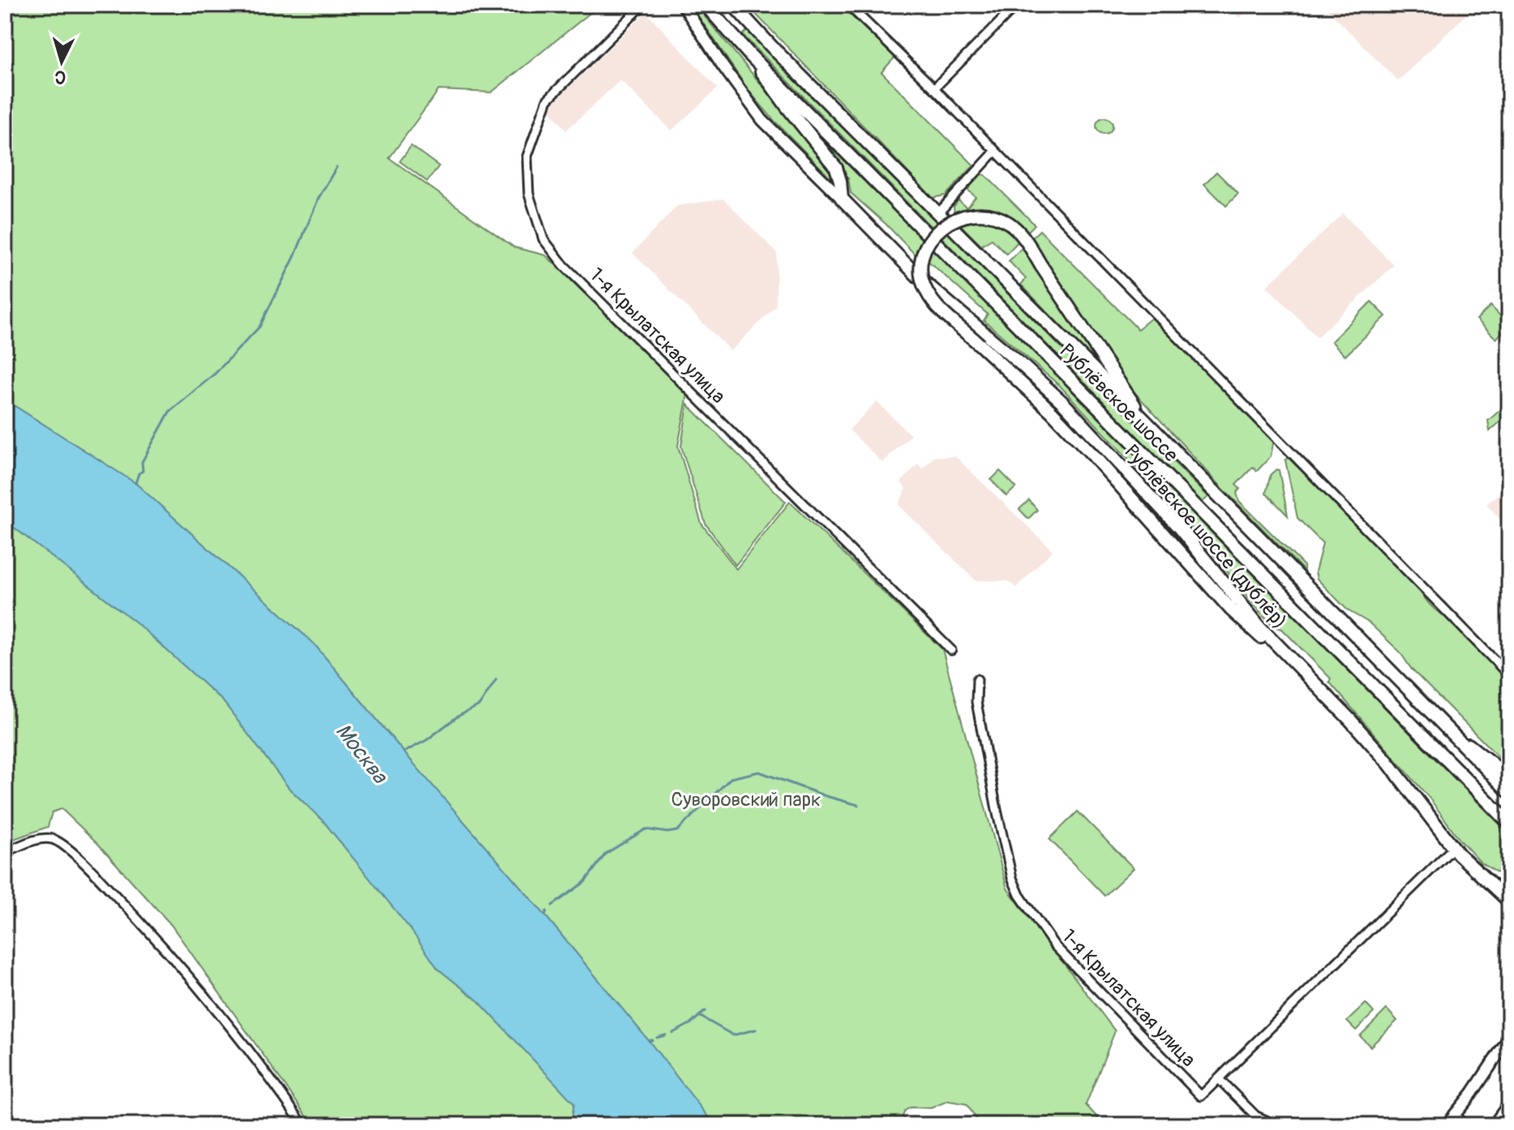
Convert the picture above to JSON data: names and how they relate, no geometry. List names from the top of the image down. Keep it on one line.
{"streets":{"main road":["Рублёвское шоссе","Рублёвское шоссе (дублёр)"],"street":["1-я Крылатская улица"]},"water":["Москва"],"parks":["Суворовский парк"],"north":"bottom"}
